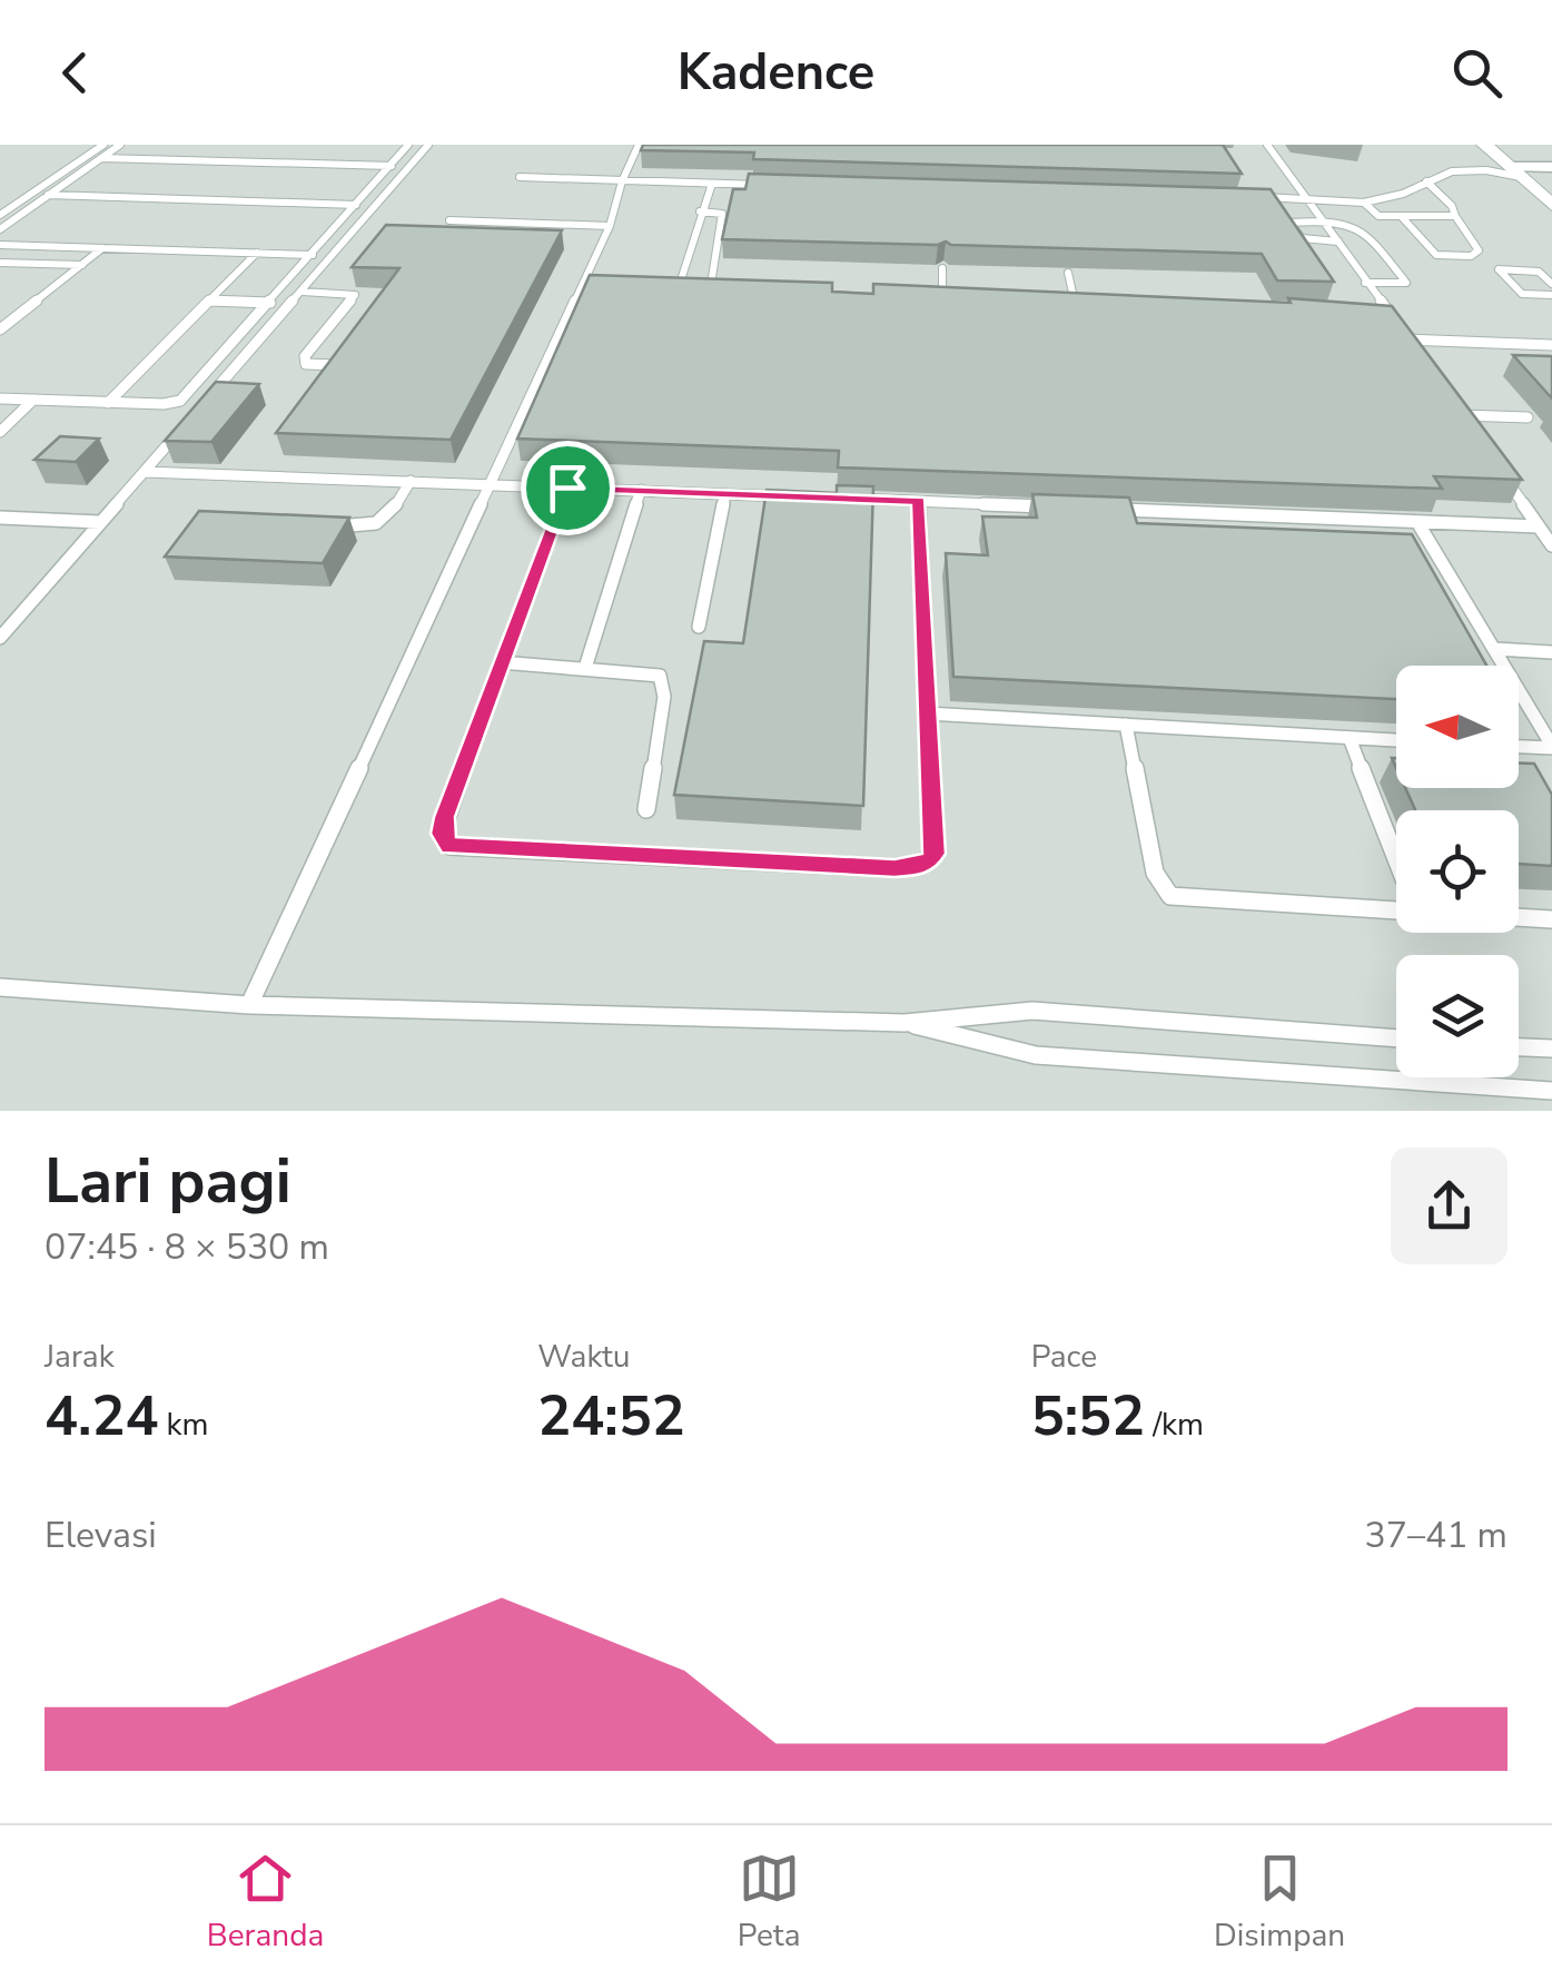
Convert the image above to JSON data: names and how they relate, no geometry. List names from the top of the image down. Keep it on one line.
{"north":"left","page":{"header":"Kadence","heading":["Lari pagi","07:45 · 8 × 530 m"],"stats":[["Jarak","4.24 km"],["Waktu","24:52"],["Pace","5:52 /km"]],"chart":["Elevasi","37–41 m"],"tabs":["Beranda","Peta","Disimpan"]}}
